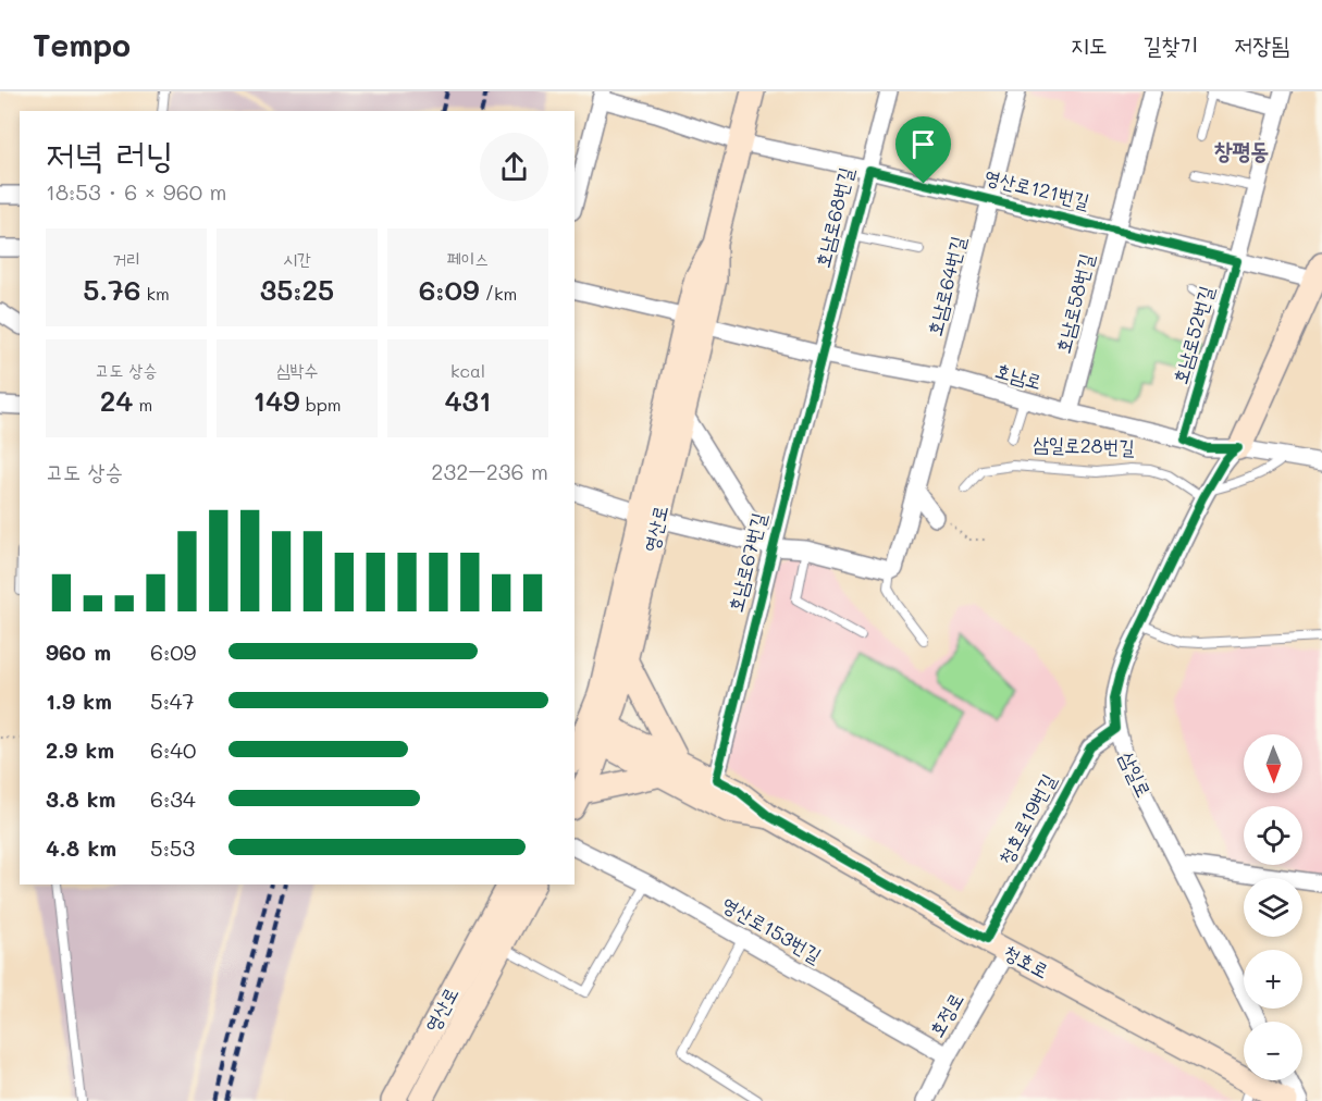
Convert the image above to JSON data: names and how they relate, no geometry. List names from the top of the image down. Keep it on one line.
{"streets":{"street":["영산로121번길","호남로68번길","호남로64번길","호남로58번길","호남로52번길","호남로","영산로","호남로67번길","삼일로","청호로19번길","영산로153번길","청호로","호정로"],"lane":["삼일로28번길"]},"crossings":[["영산로121번길","호남로68번길"],["영산로121번길","호남로64번길"],["영산로121번길","호남로58번길"],["영산로121번길","호남로52번길"],["영산로121번길","영산로"],["영산로121번길","삼일로"],["호남로68번길","호남로"],["호남로68번길","호남로67번길"],["호남로64번길","호남로"],["호남로58번길","호남로"],["호남로52번길","호남로"],["호남로","영산로"],["호남로","호남로67번길"],["호남로","삼일로"],["삼일로28번길","삼일로"],["영산로","청호로"],["호남로67번길","청호로"],["삼일로","청호로19번길"],["청호로19번길","청호로"],["영산로153번길","호정로"],["청호로","호정로"]],"districts":["창평동"],"north":"bottom","page":{"header":"Tempo","nav":["지도","길찾기","저장됨"],"heading":["저녁 러닝","18:53 · 6 × 960 m"],"stats":[["거리","5.76 km"],["시간","35:25"],["페이스","6:09 /km"],["고도 상승","24 m"],["심박수","149 bpm"],["kcal","431"]],"chart":["고도 상승","232–236 m"],"list":[{"name":"960 m","note":"6:09"},{"name":"1.9 km","note":"5:47"},{"name":"2.9 km","note":"6:40"},{"name":"3.8 km","note":"6:34"},{"name":"4.8 km","note":"5:53"}],"map_buttons":["+","−"]}}
